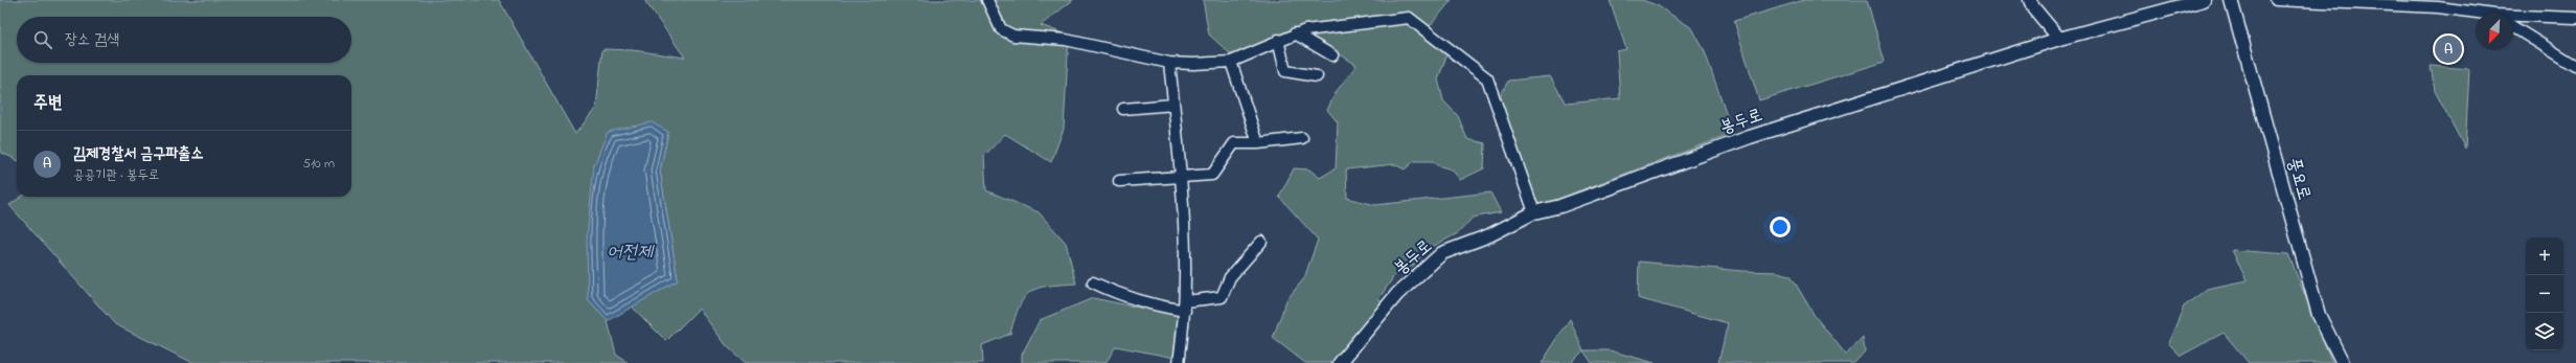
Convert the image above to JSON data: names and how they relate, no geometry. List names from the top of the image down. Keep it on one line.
{"streets":{"main road":["봉두로","풍요로"]},"water":["어전제"],"north":"bottom left","page":{"search":"장소 검색","pins":"A","heading":"주변","list":[{"mark":"A","name":"김제경찰서 금구파출소","note":"공공기관 · 봉두로","value":"510 m"}],"map_buttons":["+","−"]}}
